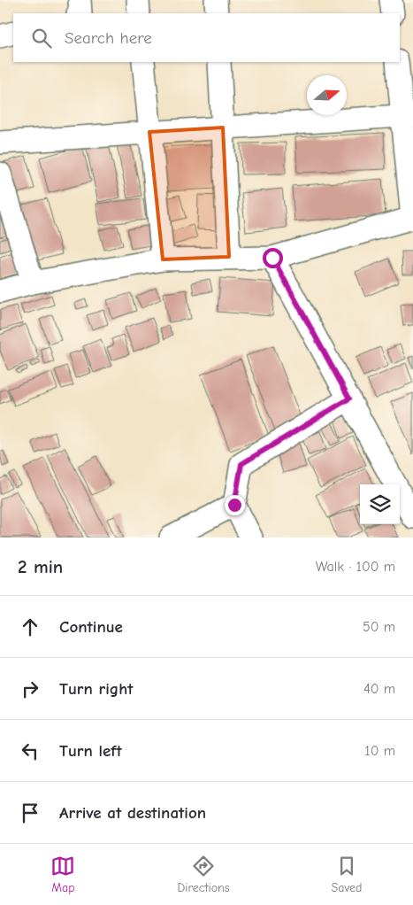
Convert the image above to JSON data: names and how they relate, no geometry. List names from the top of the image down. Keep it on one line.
{"north":"right","page":{"search":"Search here","heading":["2 min","Walk · 100 m"],"list":[["Continue","50 m"],["Turn right","40 m"],["Turn left","10 m"],"Arrive at destination"],"nav":["Map","Directions","Saved"]}}
